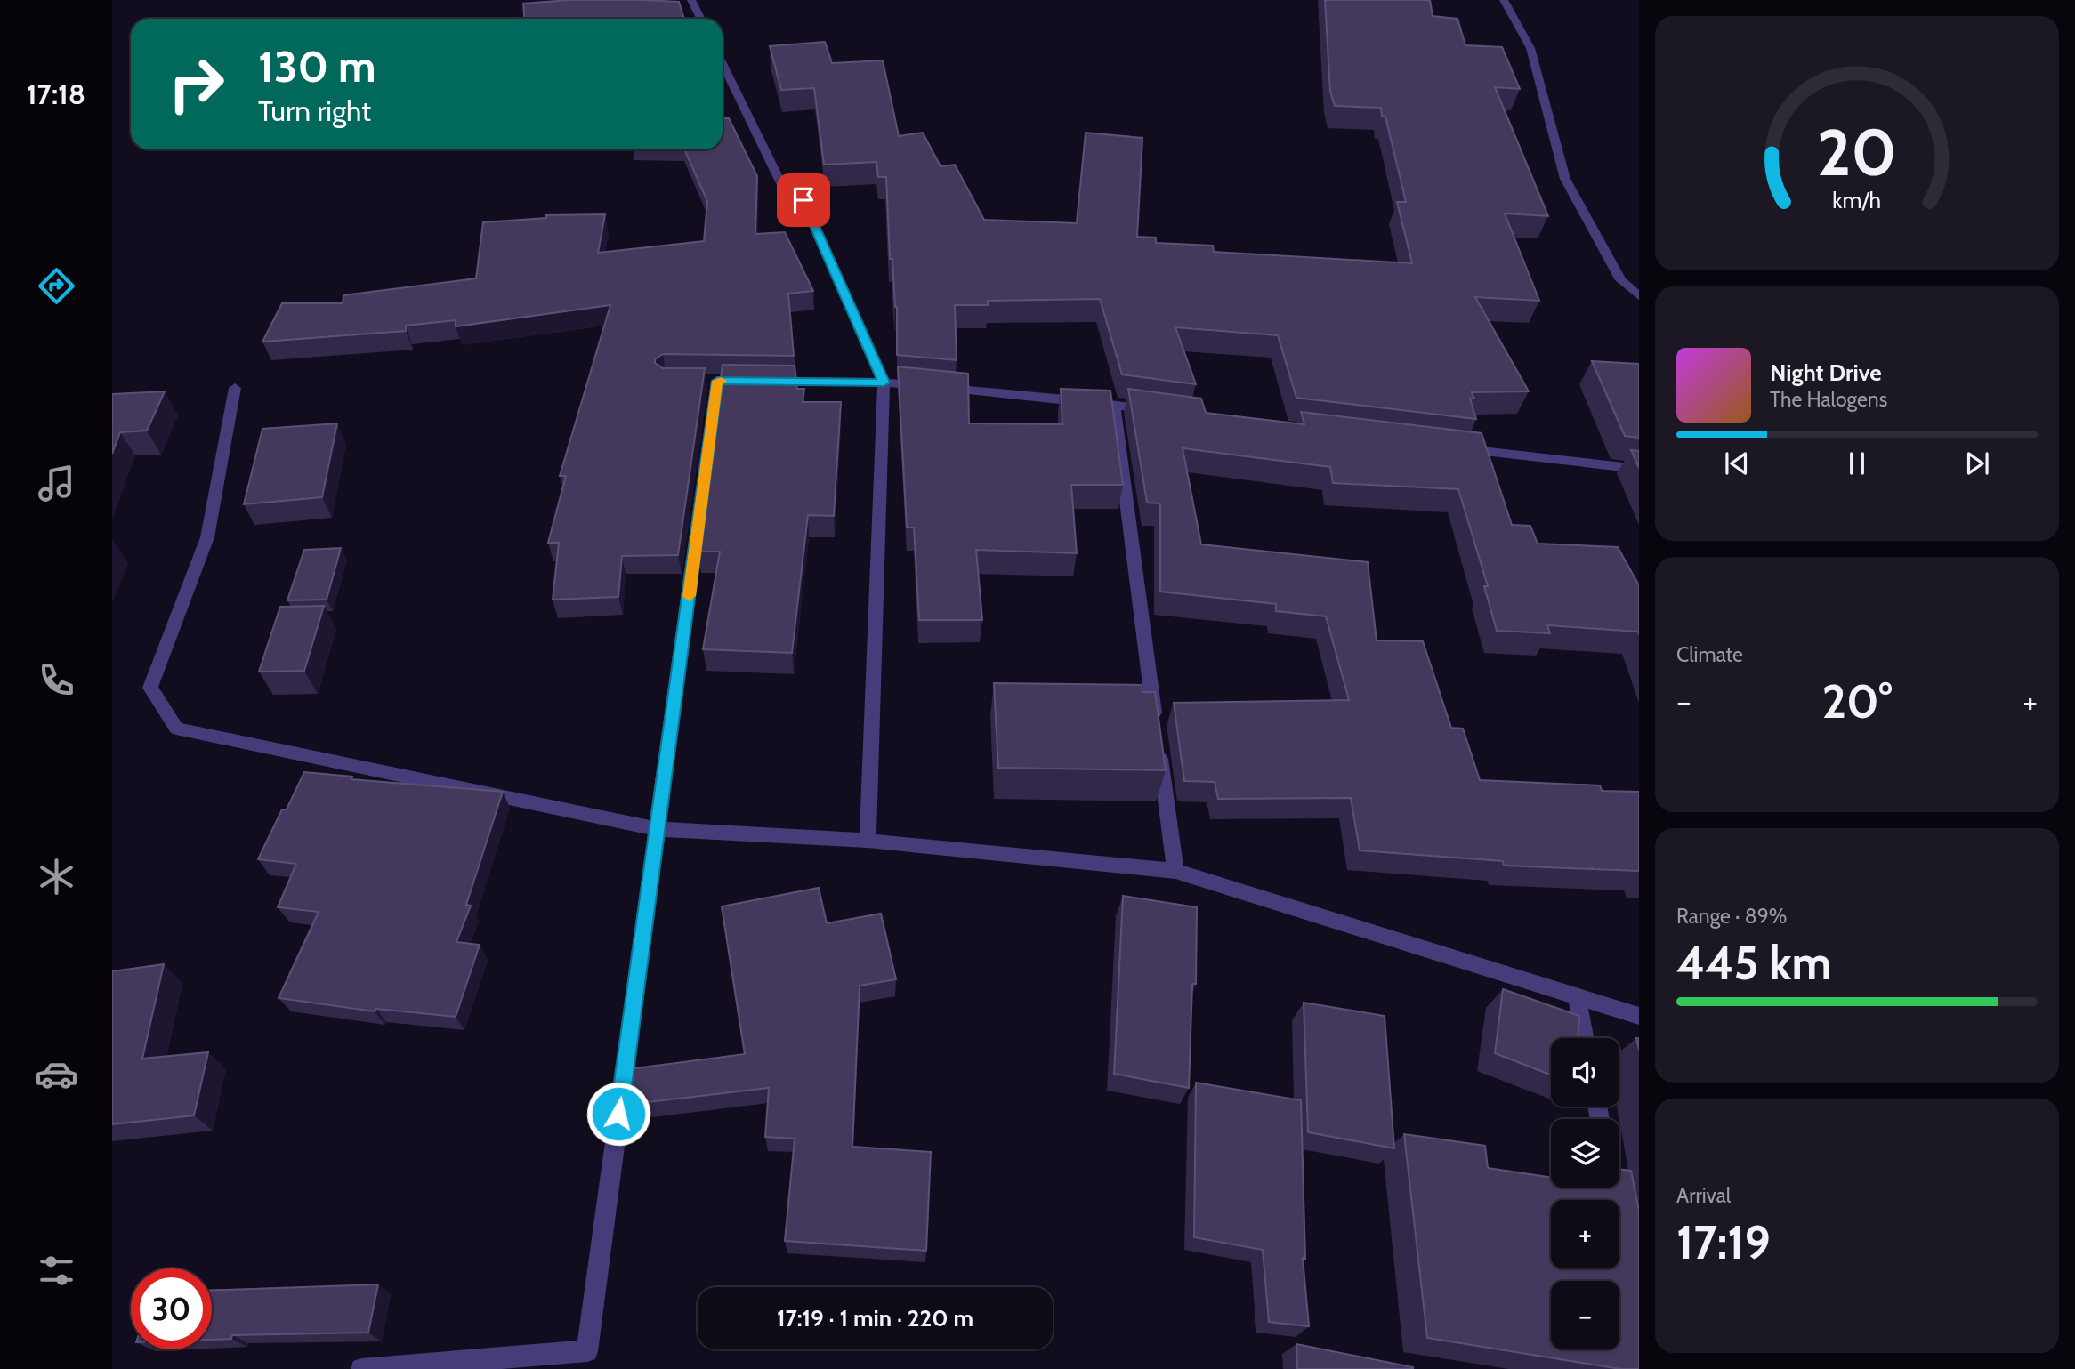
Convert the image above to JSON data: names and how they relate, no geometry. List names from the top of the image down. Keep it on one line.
{"page":{"tabs":"17:18","turn":["130 m","Turn right"],"song":["Night Drive","The Halogens"],"tile":["Climate",["Range · 89%","445 km"],["Arrival","17:19"]],"heat":["−","20°","+"],"map_buttons":["+","−"],"limit":"30","trip":"17:19 · 1 min · 220 m","gauge":["20","km/h"]}}
